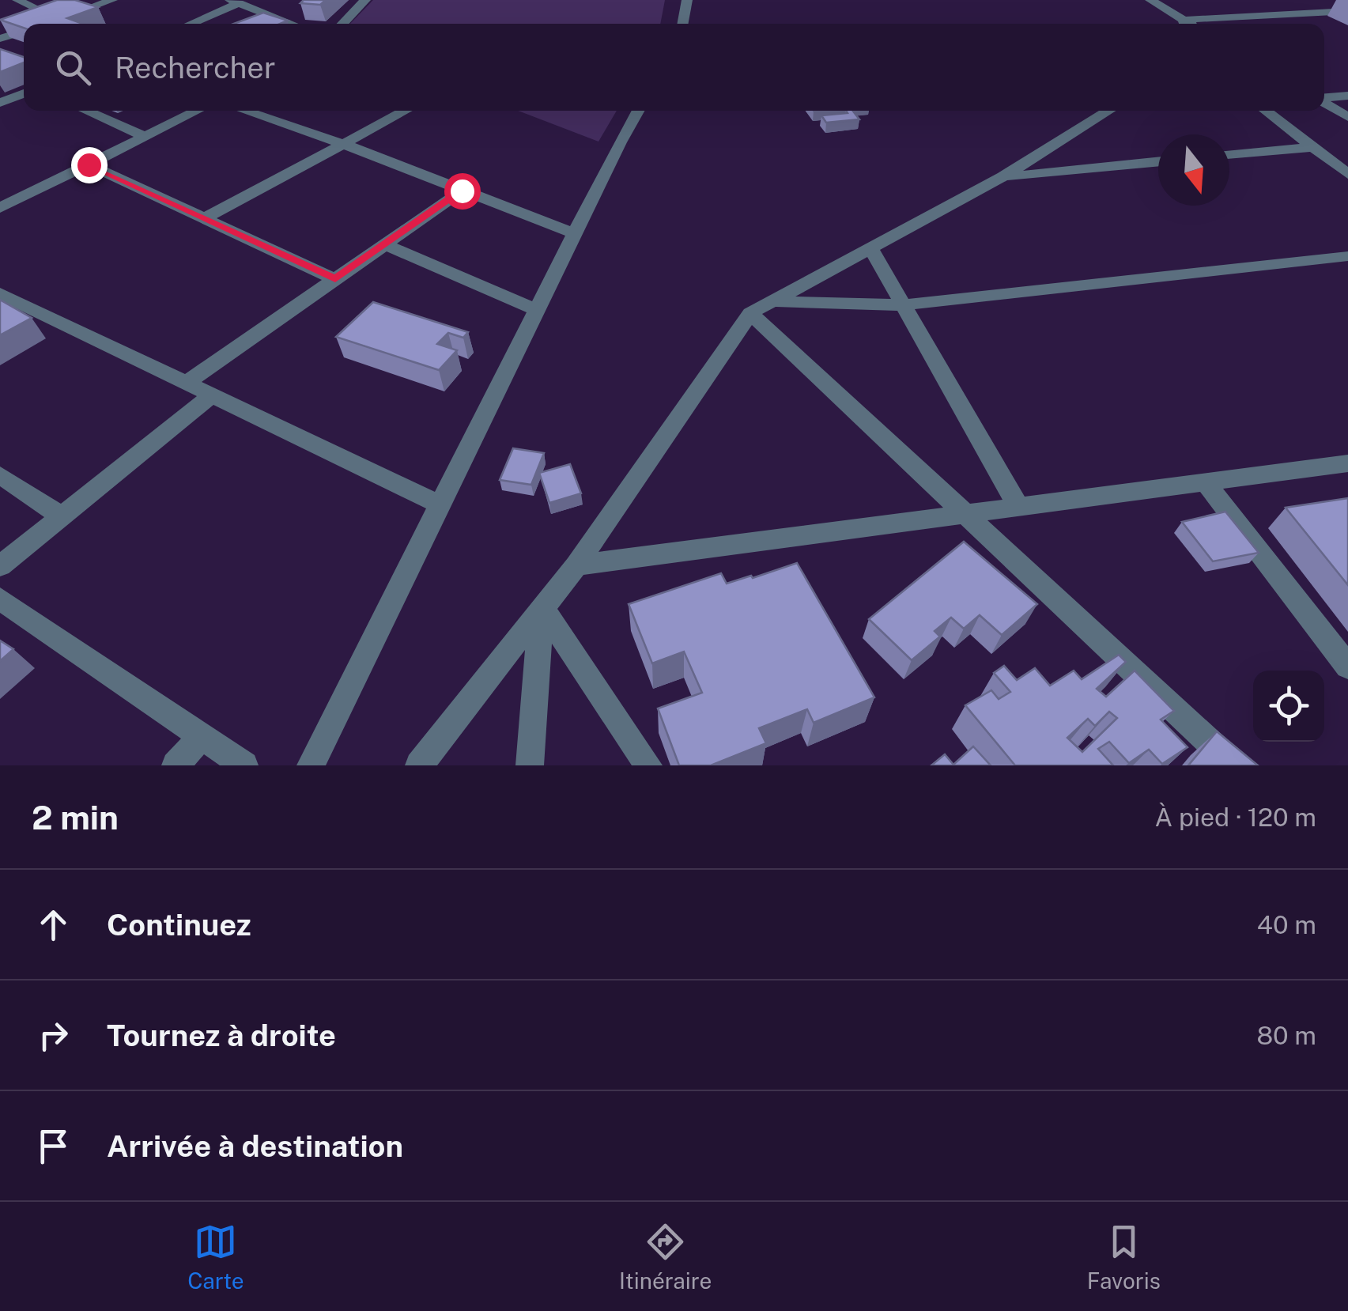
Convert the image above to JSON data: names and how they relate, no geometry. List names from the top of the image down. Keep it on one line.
{"north":"bottom","page":{"search":"Rechercher","heading":["2 min","À pied · 120 m"],"list":[["Continuez","40 m"],["Tournez à droite","80 m"],"Arrivée à destination"],"nav":["Carte","Itinéraire","Favoris"]}}
